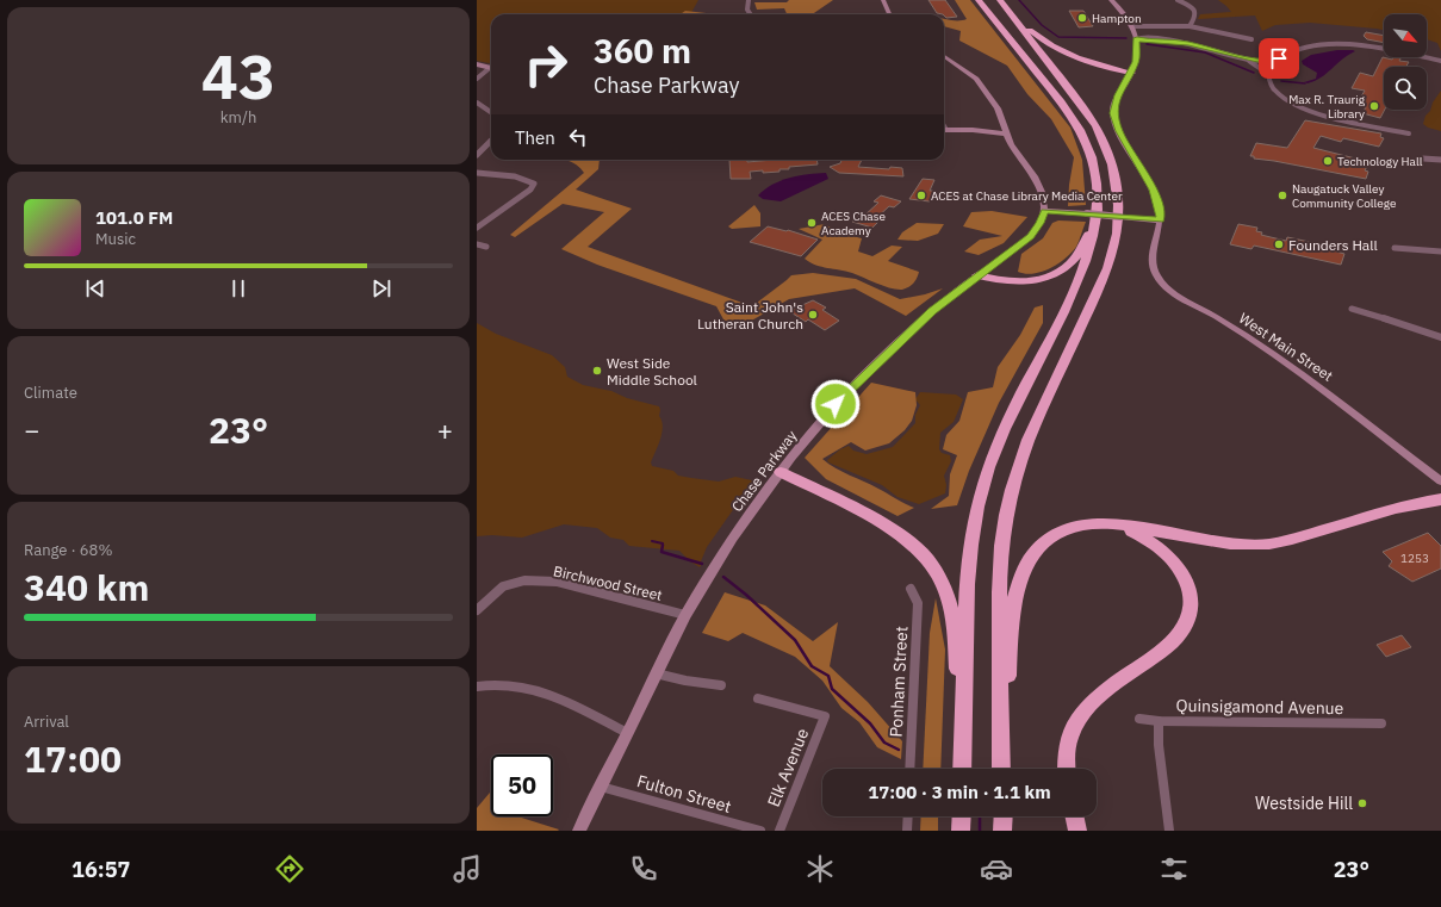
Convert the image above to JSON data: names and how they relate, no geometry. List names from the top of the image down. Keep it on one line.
{"streets":{"main road":["West Main Street","Chase Parkway"],"street":["Birchwood Street","Ponham Street","Quinsigamond Avenue","Elk Avenue","Fulton Street"]},"crossings":[["Chase Parkway","Birchwood Street"],["Chase Parkway","Fulton Street"]],"places":["Hampton","Max R. Traurig Library","Technology Hall","ACES at Chase Library Media Center","Naugatuck Valley Community College","ACES Chase Academy","Founders Hall","Saint John's Lutheran Church","West Side Middle School","Westside Hill"],"house_numbers":["1253"],"north":"bottom right","page":{"tile":[["43","km/h"],"Climate",["Range · 68%","340 km"],["Arrival","17:00"]],"turn":["360 m","Chase Parkway"],"then":"Then","song":["101.0 FM","Music"],"heat":["−","23°","+"],"limit":"50","trip":"17:00 · 3 min · 1.1 km","tabs":["16:57","23°"]}}
